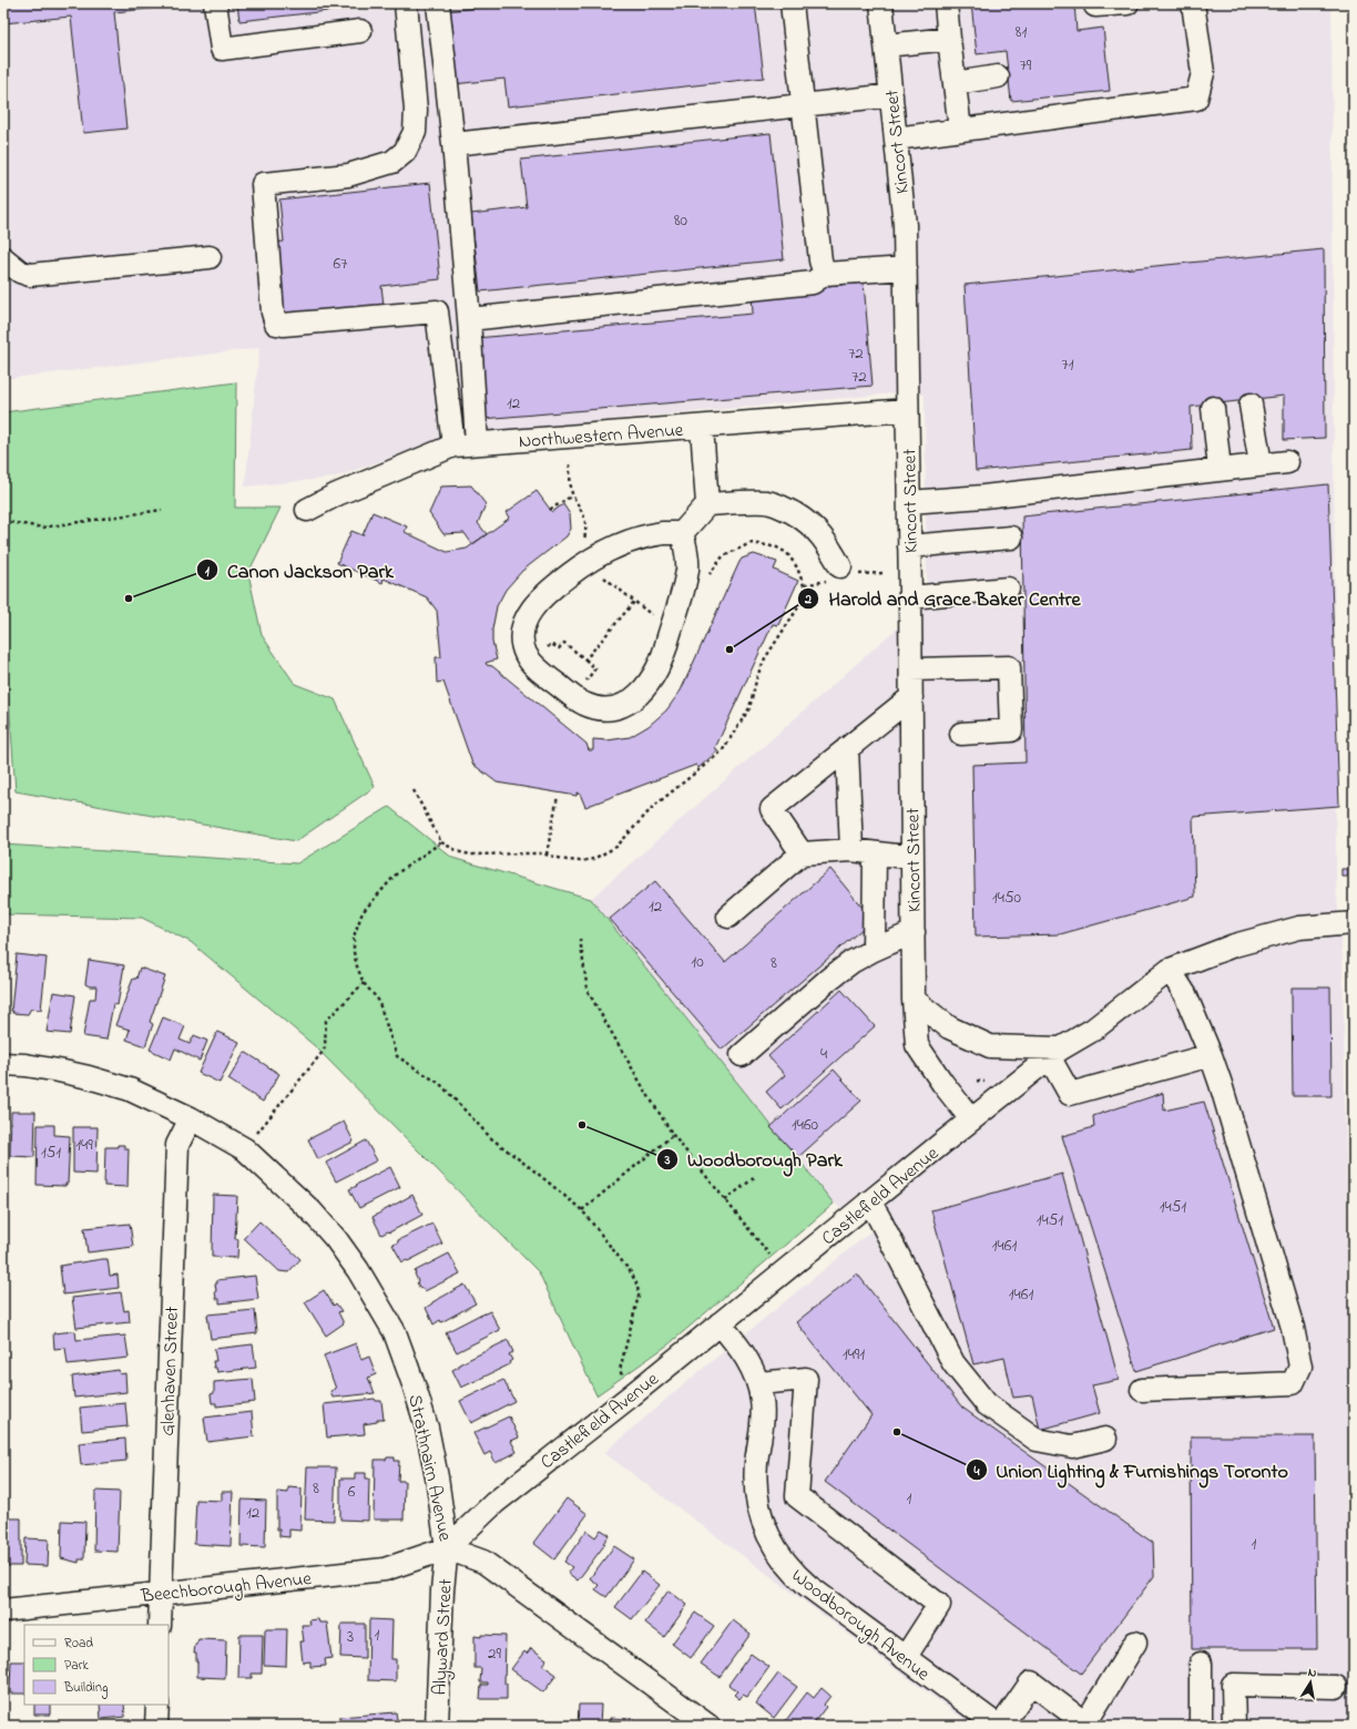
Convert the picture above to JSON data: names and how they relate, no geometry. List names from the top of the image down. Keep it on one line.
{"streets":{"street":["Kincort Street","Northwestern Avenue","Castlefield Avenue","Glenhaven Street","Strathnairn Avenue","Beechborough Avenue","Woodborough Avenue","Alyward Street"]},"crossings":[["Kincort Street","Northwestern Avenue"],["Kincort Street","Castlefield Avenue"],["Castlefield Avenue","Strathnairn Avenue"],["Castlefield Avenue","Beechborough Avenue"],["Castlefield Avenue","Woodborough Avenue"],["Castlefield Avenue","Alyward Street"],["Glenhaven Street","Strathnairn Avenue"],["Glenhaven Street","Beechborough Avenue"],["Strathnairn Avenue","Beechborough Avenue"],["Strathnairn Avenue","Alyward Street"],["Beechborough Avenue","Alyward Street"]],"places":["Canon Jackson Park","Harold and Grace Baker Centre","Woodborough Park","Union Lighting & Furnishings Toronto"],"house_numbers":["81","79","80","67","72","71","72","12","1450","12","10","8","4","1460","149","151","1451","1451","1461","1461","1491","8","6","1","12","1","1","3","29"],"legend":["Road","Park","Building"],"north":"top"}
